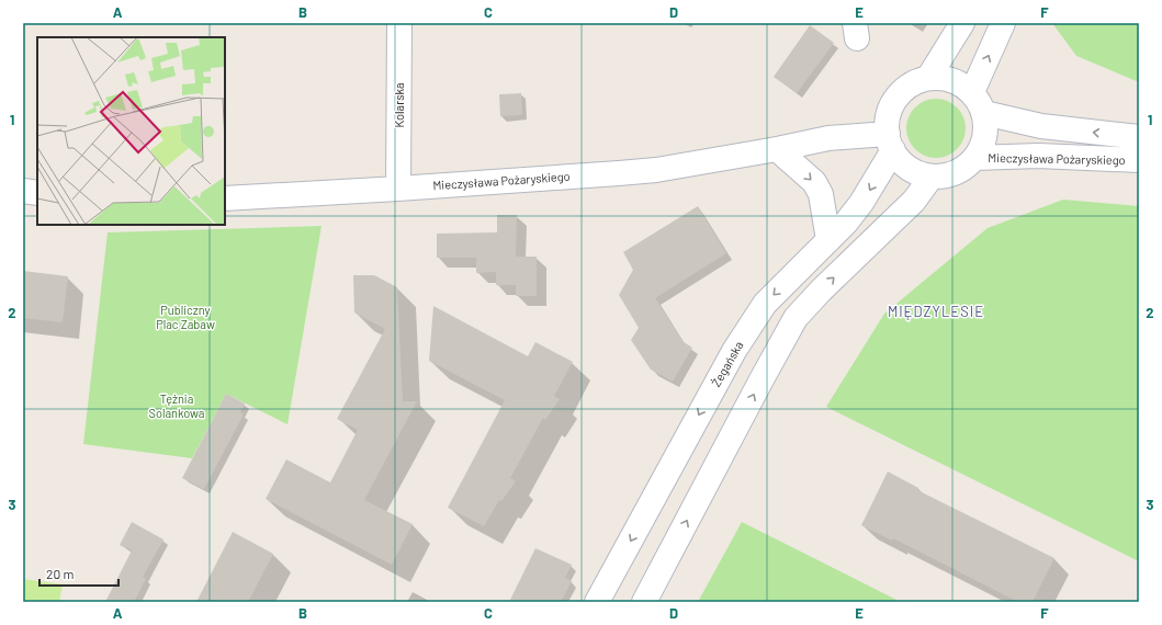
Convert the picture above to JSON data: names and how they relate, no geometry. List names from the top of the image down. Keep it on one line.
{"streets":{"street":["Kolarska","Mieczysława Pożaryskiego","Żegańska"]},"crossings":[["Kolarska","Mieczysława Pożaryskiego"],["Mieczysława Pożaryskiego","Żegańska"]],"districts":["MIĘDZYLESIE"],"parks":["Publiczny Plac Zabaw","Tężnia Solankowa"],"scale_bar":"20 m","grid":{"columns":["A","B","C","D","E","F"],"rows":["1","2","3"]}}
